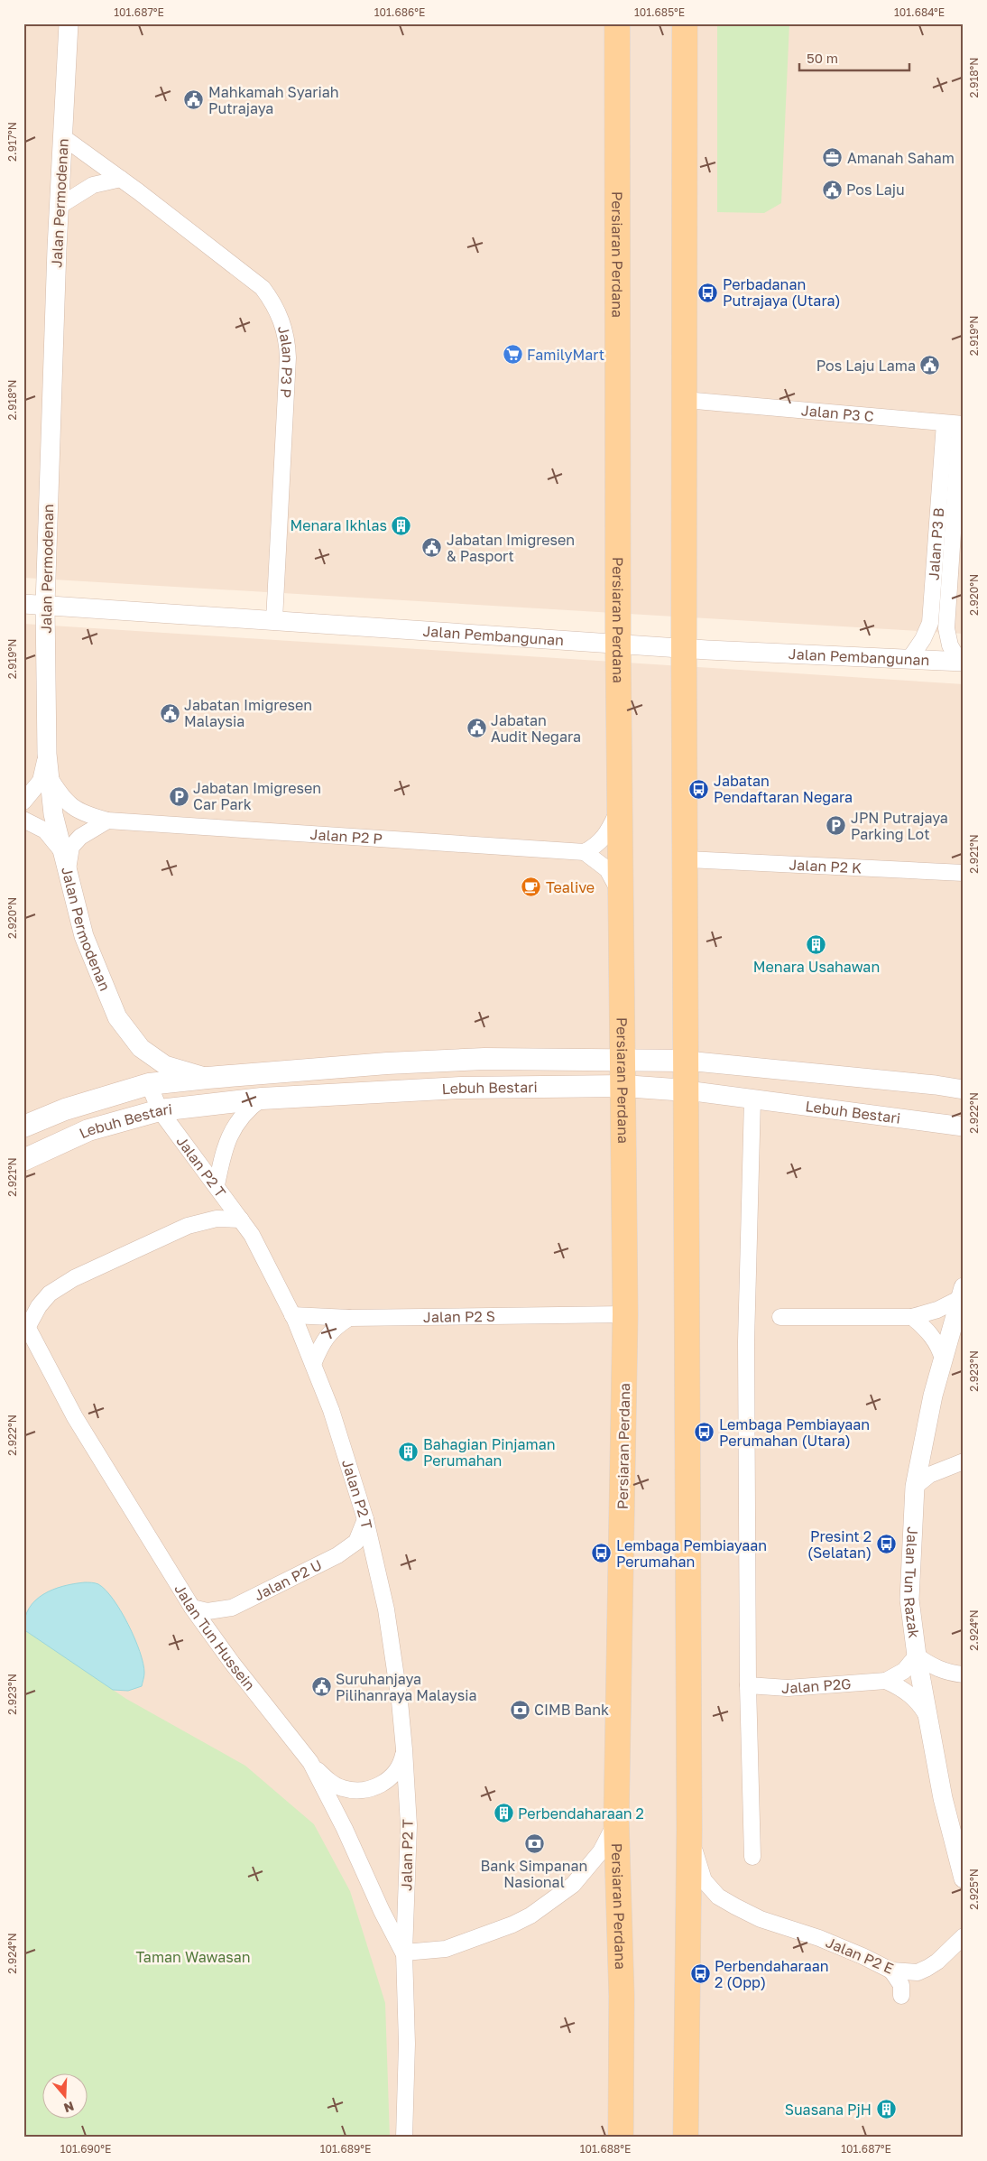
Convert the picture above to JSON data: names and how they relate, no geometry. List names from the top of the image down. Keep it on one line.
{"streets":{"main road":["Persiaran Perdana","Lebuh Bestari"],"street":["Jalan Permodenan","Jalan P3 P","Jalan P3 C","Jalan P3 B","Jalan Pembangunan","Jalan P2 P","Jalan P2 K","Jalan P2 T","Jalan P2 S","Jalan P2 U","Jalan Tun Razak","Jalan Tun Hussein","Jalan P2G","Jalan P2 E"]},"crossings":[["Jalan Permodenan","Jalan P3 P"],["Jalan Permodenan","Jalan Pembangunan"],["Jalan Permodenan","Jalan P2 P"],["Jalan Permodenan","Lebuh Bestari"],["Persiaran Perdana","Jalan Pembangunan"],["Persiaran Perdana","Lebuh Bestari"],["Persiaran Perdana","Jalan P2 S"],["Jalan P3 P","Jalan Pembangunan"],["Jalan P3 C","Jalan P3 B"],["Jalan P3 B","Jalan Pembangunan"],["Lebuh Bestari","Jalan P2 T"],["Jalan P2 T","Jalan P2 S"],["Jalan P2 T","Jalan P2 U"],["Jalan P2 T","Jalan Tun Hussein"],["Jalan P2 U","Jalan Tun Hussein"]],"parks":["Taman Wawasan"],"places":{"public building":["Mahkamah Syariah Putrajaya","Pos Laju","Pos Laju Lama","Jabatan Imigresen & Pasport","Jabatan Imigresen Malaysia","Jabatan Audit Negara","Suruhanjaya Pilihanraya Malaysia"],"office":["Amanah Saham"],"bus stop":["Perbadanan Putrajaya (Utara)","Jabatan Pendaftaran Negara","Lembaga Pembiayaan Perumahan (Utara)","Presint 2 (Selatan)","Lembaga Pembiayaan Perumahan","Perbendaharaan 2 (Opp)"],"supermarket":["FamilyMart"],"building":["Menara Ikhlas","Menara Usahawan","Bahagian Pinjaman Perumahan","Perbendaharaan 2","Suasana PjH"],"parking":["Jabatan Imigresen Car Park","JPN Putrajaya Parking Lot"],"cafe":["Tealive"],"bank":["CIMB Bank","Bank Simpanan Nasional"]},"scale_bar":"50 m","north":"bottom","coordinates":["101.687°E","101.686°E","101.685°E","101.684°E","2.918°N","2.917°N","2.919°N","2.920°N","2.921°N","2.922°N","2.923°N","2.924°N","2.925°N","101.690°E","101.689°E","101.688°E"]}
